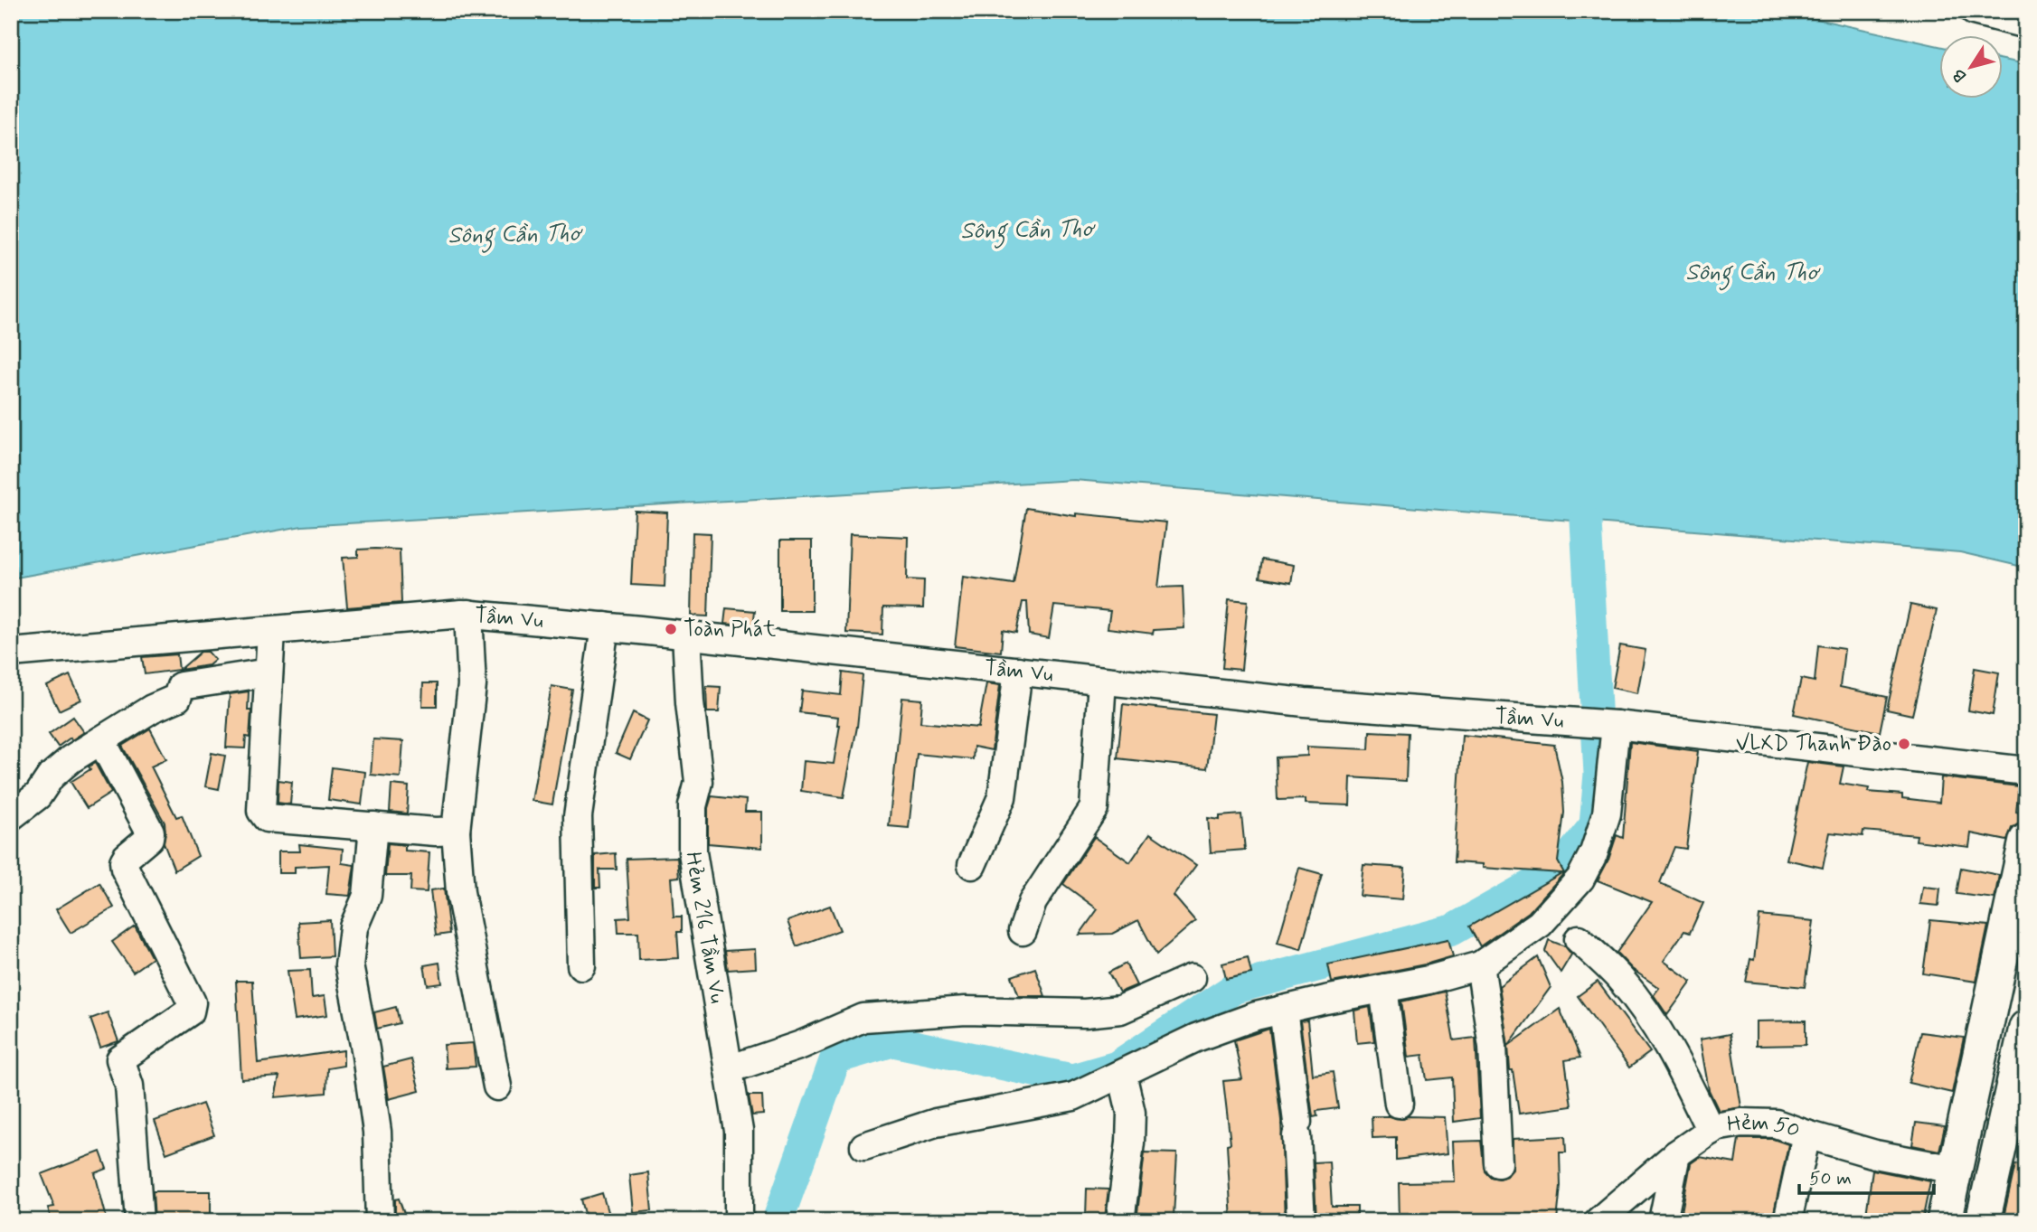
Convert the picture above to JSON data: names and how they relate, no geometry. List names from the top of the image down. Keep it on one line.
{"streets":{"street":["Tầm Vu","Hẻm 216 Tầm Vu","Hẻm 50"]},"crossings":[["Tầm Vu","Hẻm 216 Tầm Vu"]],"water":["Sông Cần Thơ"],"places":["Toàn Phát","VLXD Thanh Đào"],"scale_bar":"50 m","north":"bottom left"}
